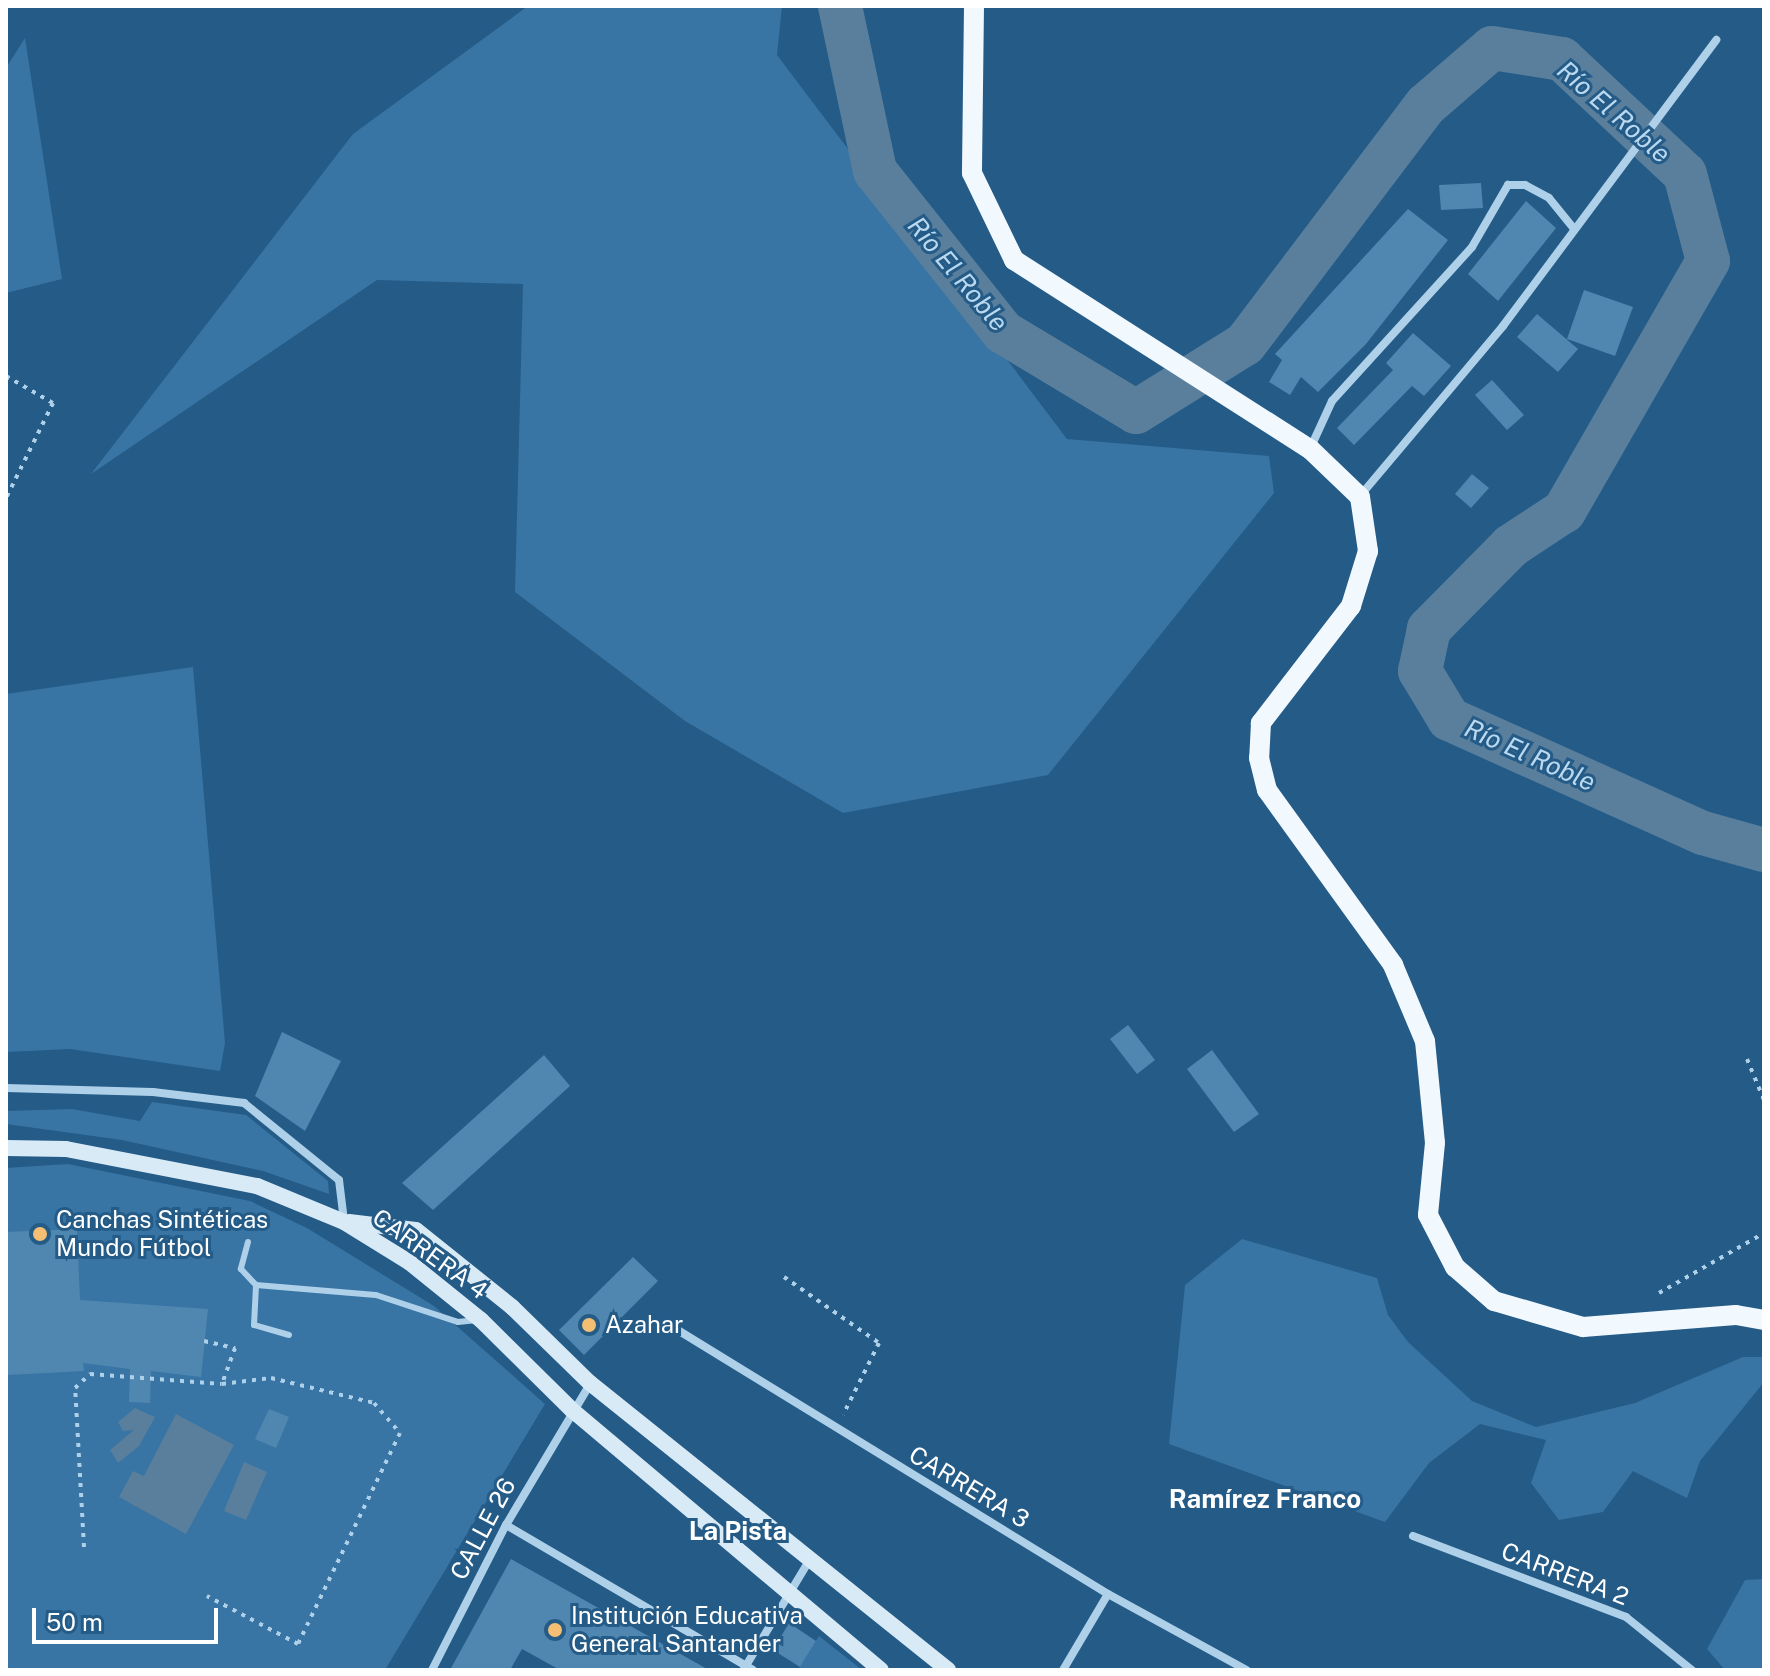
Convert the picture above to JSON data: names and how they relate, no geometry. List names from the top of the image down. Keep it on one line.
{"streets":{"main road":["CARRERA 4"],"street":["CARRERA 3","CALLE 26","CARRERA 2"]},"crossings":[["CARRERA 4","CALLE 26"]],"districts":["Ramírez Franco","La Pista"],"water":["Río El Roble"],"places":["Canchas Sintéticas Mundo Fútbol","Azahar","Institución Educativa General Santander"],"scale_bar":"50 m"}
